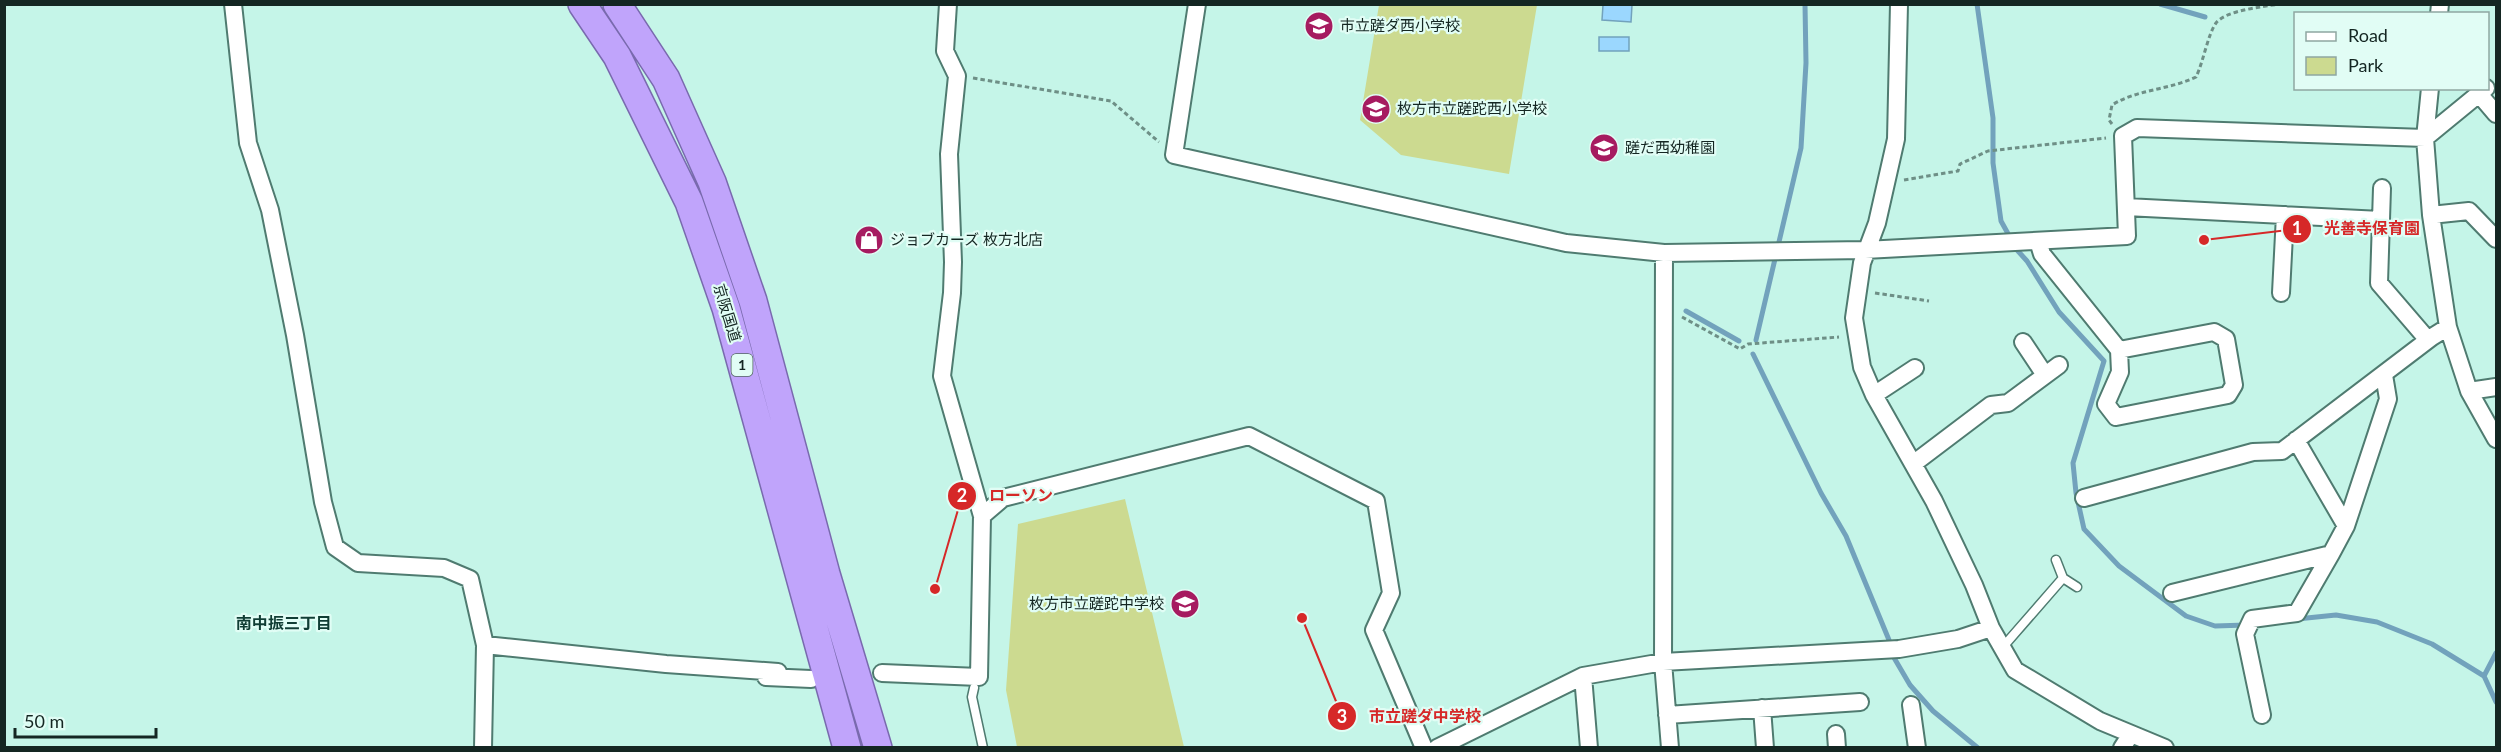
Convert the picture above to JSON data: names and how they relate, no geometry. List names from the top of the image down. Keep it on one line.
{"streets":{"highway":["京阪国道","1"]},"districts":["南中振三丁目"],"places":{"school or university":["市立蹉ダ西小学校","枚方市立蹉跎西小学校","蹉だ西幼稚園","枚方市立蹉跎中学校"],"shop":["ジョブカーズ 枚方北店"],"other":["光善寺保育園","ローソン","市立蹉ダ中学校"]},"legend":["Road","Park"],"scale_bar":"50 m"}
